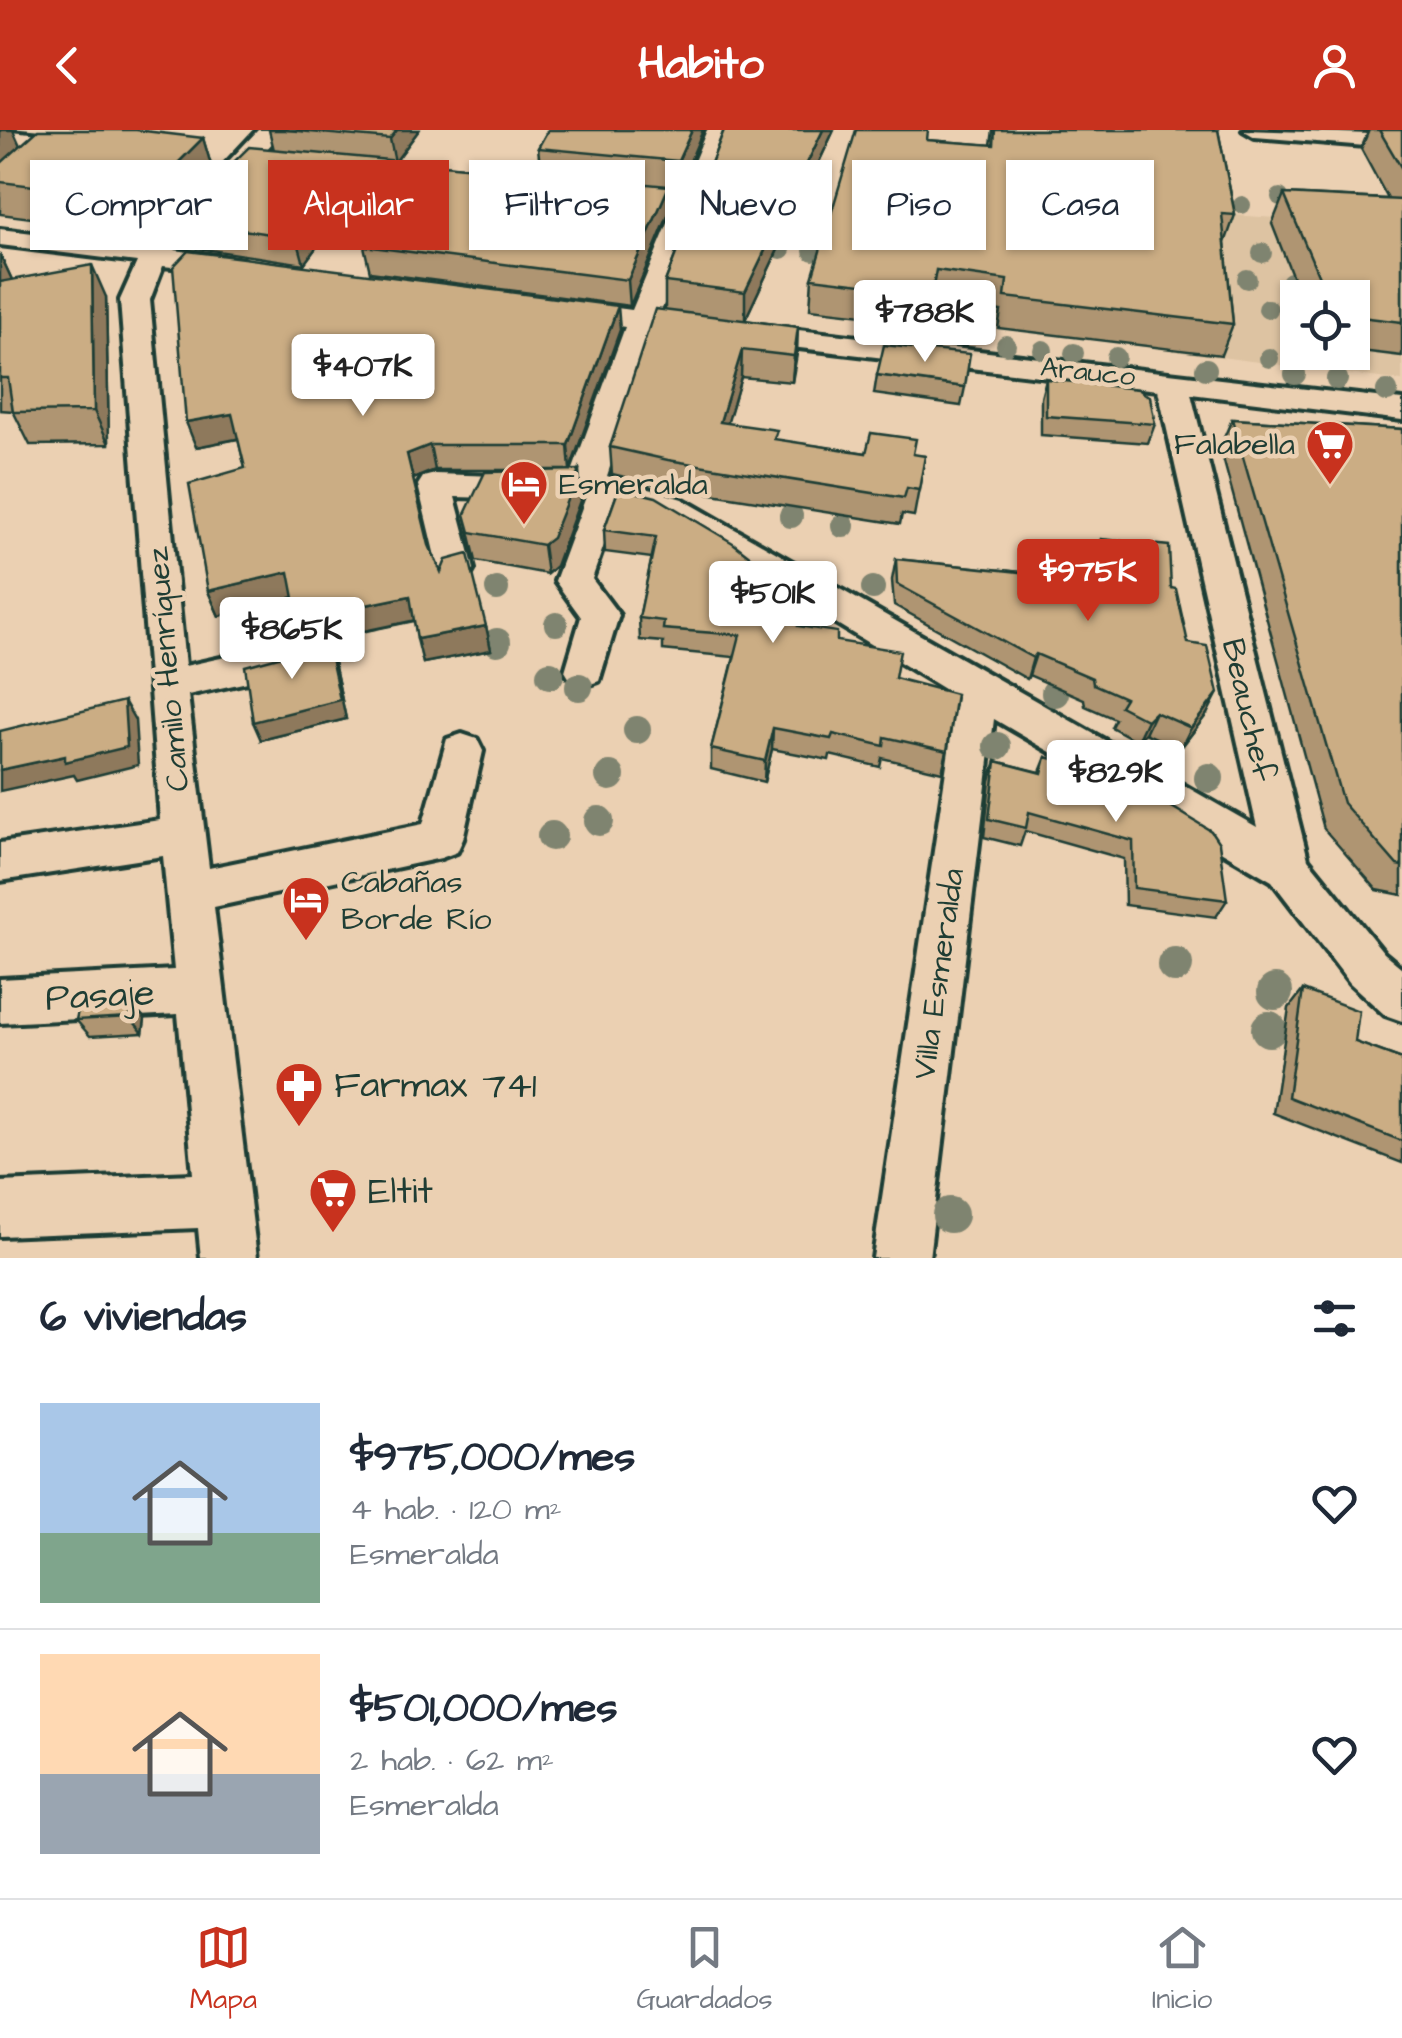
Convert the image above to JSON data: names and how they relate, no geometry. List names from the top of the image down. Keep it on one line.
{"streets":{"street":["Arauco","Camilo Henríquez","Beauchef","Villa Esmeralda","Pasaje"]},"crossings":[["Arauco","Beauchef"],["Camilo Henríquez","Pasaje"]],"places":{"supermarket":["Falabella","Eltit"],"hotel":["Esmeralda","Cabañas Borde Río"],"pharmacy":["Farmax 741"]},"page":{"header":"Habito","chip":["Comprar","Alquilar","Filtros","Nuevo","Piso","Casa"],"price":["$788K","$407K","$975K","$501K","$865K","$829K"],"heading":"6 viviendas","list":[{"name":"$975,000/mes","note":"4 hab. · 120 m² · Esmeralda"},{"name":"$501,000/mes","note":"2 hab. · 62 m² · Esmeralda"}],"tabs":["Mapa","Guardados","Inicio"]}}
